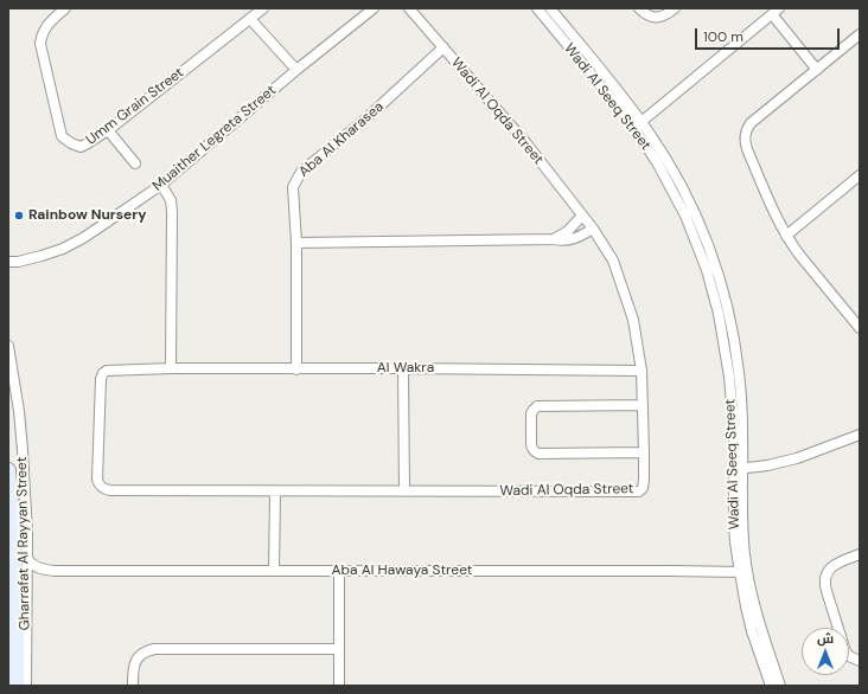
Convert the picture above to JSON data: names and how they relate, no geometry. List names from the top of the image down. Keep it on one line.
{"streets":{"main road":["Gharrafat Al Rayyan Street"],"street":["Wadi Al Seeq Street","Umm Grain Street","Wadi Al Oqda Street","Muaither Legreta Street","Aba Al Kharasea","Al Wakra","Aba Al Hawaya Street"]},"crossings":[["Wadi Al Seeq Street","Aba Al Hawaya Street"],["Wadi Al Oqda Street","Aba Al Kharasea"],["Wadi Al Oqda Street","Al Wakra"],["Aba Al Kharasea","Al Wakra"],["Gharrafat Al Rayyan Street","Aba Al Hawaya Street"]],"places":["Rainbow Nursery"],"scale_bar":"100 m","north":"top"}
